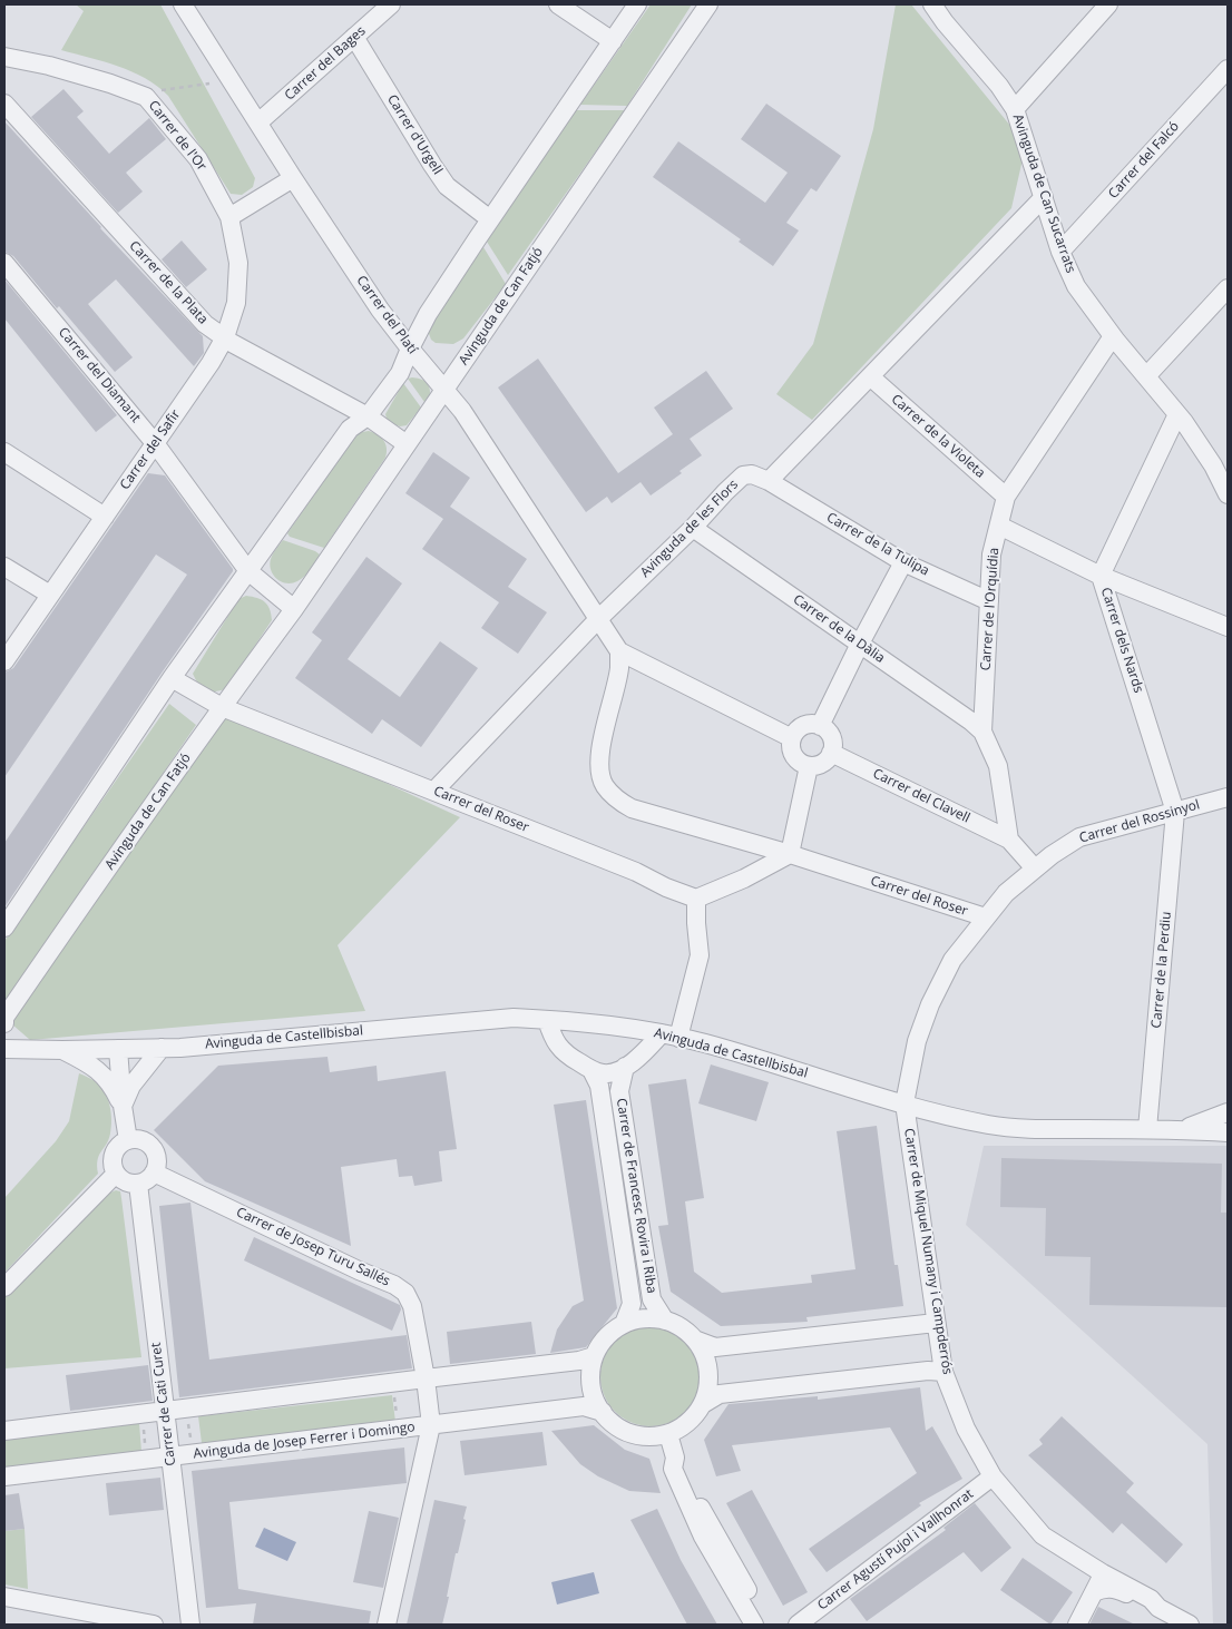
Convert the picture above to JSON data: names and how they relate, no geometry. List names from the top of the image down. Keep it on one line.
{"streets":{"street":["Carrer del Bages","Carrer d'Urgell","Carrer de l'Or","Carrer del Falcó","Avinguda de Can Sucarrats","Carrer de la Plata","Avinguda de Can Fatjó","Carrer del Platí","Carrer del Diamant","Carrer de la Violeta","Carrer del Safir","Avinguda de les Flors","Carrer de la Tulipa","Carrer de l'Orquídia","Carrer de la Dàlia","Carrer dels Nards","Carrer del Clavell","Carrer del Roser","Carrer del Rossinyol","Carrer de la Perdiu","Avinguda de Castellbisbal","Carrer de Francesc Rovira i Riba","Carrer de Josep Turu Sallés","Carrer de Miquel Numany i Campderrós","Carrer de Cati Curet","Avinguda de Josep Ferrer i Domingo","Carrer Agustí Pujol i Vallhonrat"]},"crossings":[["Carrer del Bages","Carrer d'Urgell"],["Carrer del Bages","Carrer del Platí"],["Carrer de l'Or","Carrer del Safir"],["Carrer del Falcó","Avinguda de Can Sucarrats"],["Avinguda de Can Sucarrats","Carrer de l'Orquídia"],["Avinguda de Can Sucarrats","Carrer dels Nards"],["Carrer de la Plata","Avinguda de Can Fatjó"],["Carrer de la Plata","Carrer del Safir"],["Avinguda de Can Fatjó","Carrer del Platí"],["Avinguda de Can Fatjó","Carrer del Roser"],["Carrer del Platí","Avinguda de les Flors"],["Carrer del Platí","Carrer del Roser"],["Carrer del Diamant","Carrer del Safir"],["Carrer de la Violeta","Carrer de l'Orquídia"],["Avinguda de les Flors","Carrer de la Tulipa"],["Avinguda de les Flors","Carrer de la Dàlia"],["Avinguda de les Flors","Carrer del Roser"],["Carrer de la Tulipa","Carrer de l'Orquídia"],["Carrer de l'Orquídia","Carrer de la Dàlia"],["Carrer de l'Orquídia","Carrer del Clavell"],["Carrer dels Nards","Carrer del Rossinyol"],["Carrer dels Nards","Carrer de la Perdiu"],["Carrer del Roser","Carrer del Rossinyol"],["Carrer del Rossinyol","Carrer de la Perdiu"],["Carrer del Rossinyol","Avinguda de Castellbisbal"],["Carrer del Rossinyol","Carrer de Miquel Numany i Campderrós"],["Carrer de la Perdiu","Avinguda de Castellbisbal"],["Avinguda de Castellbisbal","Carrer de Miquel Numany i Campderrós"],["Carrer de Francesc Rovira i Riba","Avinguda de Josep Ferrer i Domingo"],["Carrer de Josep Turu Sallés","Carrer de Cati Curet"],["Carrer de Josep Turu Sallés","Avinguda de Josep Ferrer i Domingo"],["Carrer de Miquel Numany i Campderrós","Carrer Agustí Pujol i Vallhonrat"],["Carrer de Cati Curet","Avinguda de Josep Ferrer i Domingo"]]}
